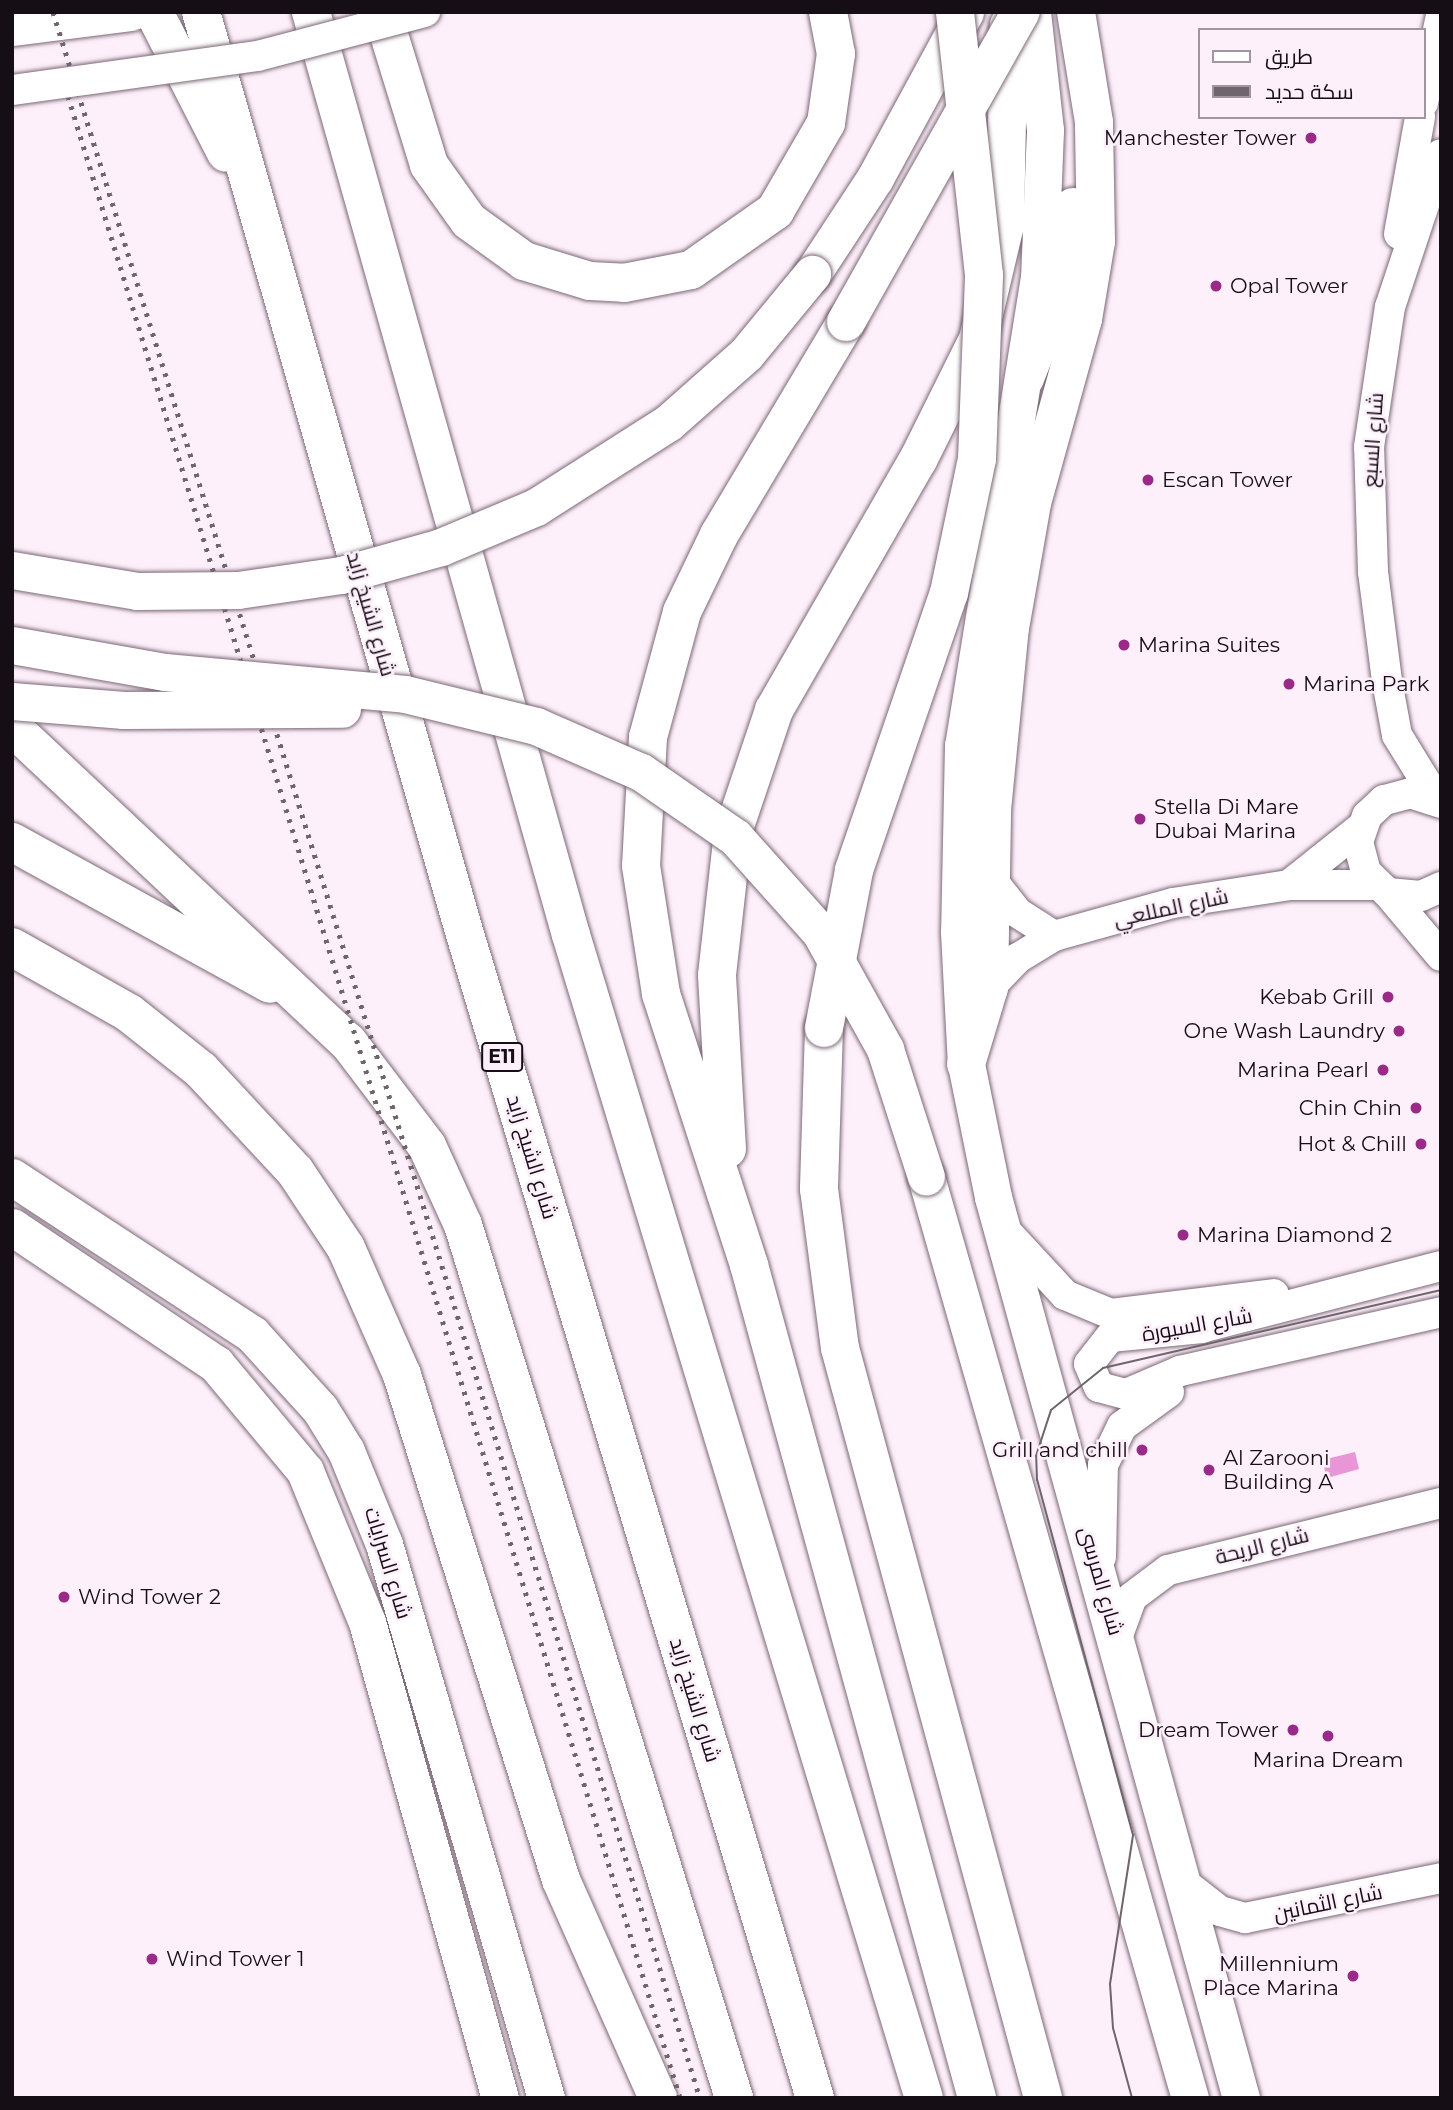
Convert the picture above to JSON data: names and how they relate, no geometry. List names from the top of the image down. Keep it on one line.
{"streets":{"highway":["شارع الشيخ زايد","E11"],"main road":["شارع السرايات","شارع المرسى"],"street":["شارع السبع","شارع المللعي","شارع السيورة","شارع الريحة","شارع الثمانين"]},"crossings":[["شارع السبع","شارع المللعي"],["شارع السيورة","شارع المرسى"],["شارع الريحة","شارع المرسى"],["شارع المرسى","شارع الثمانين"]],"places":["Manchester Tower","Opal Tower","Escan Tower","Marina Suites","Marina Park","Stella Di Mare Dubai Marina","Kebab Grill","One Wash Laundry","Marina Pearl","Chin Chin","Hot & Chill","Marina Diamond 2","Grill and chill","Al Zarooni Building A","Wind Tower 2","Dream Tower","Marina Dream","Wind Tower 1","Millennium Place Marina"],"legend":["طريق","سكة حديد"]}
